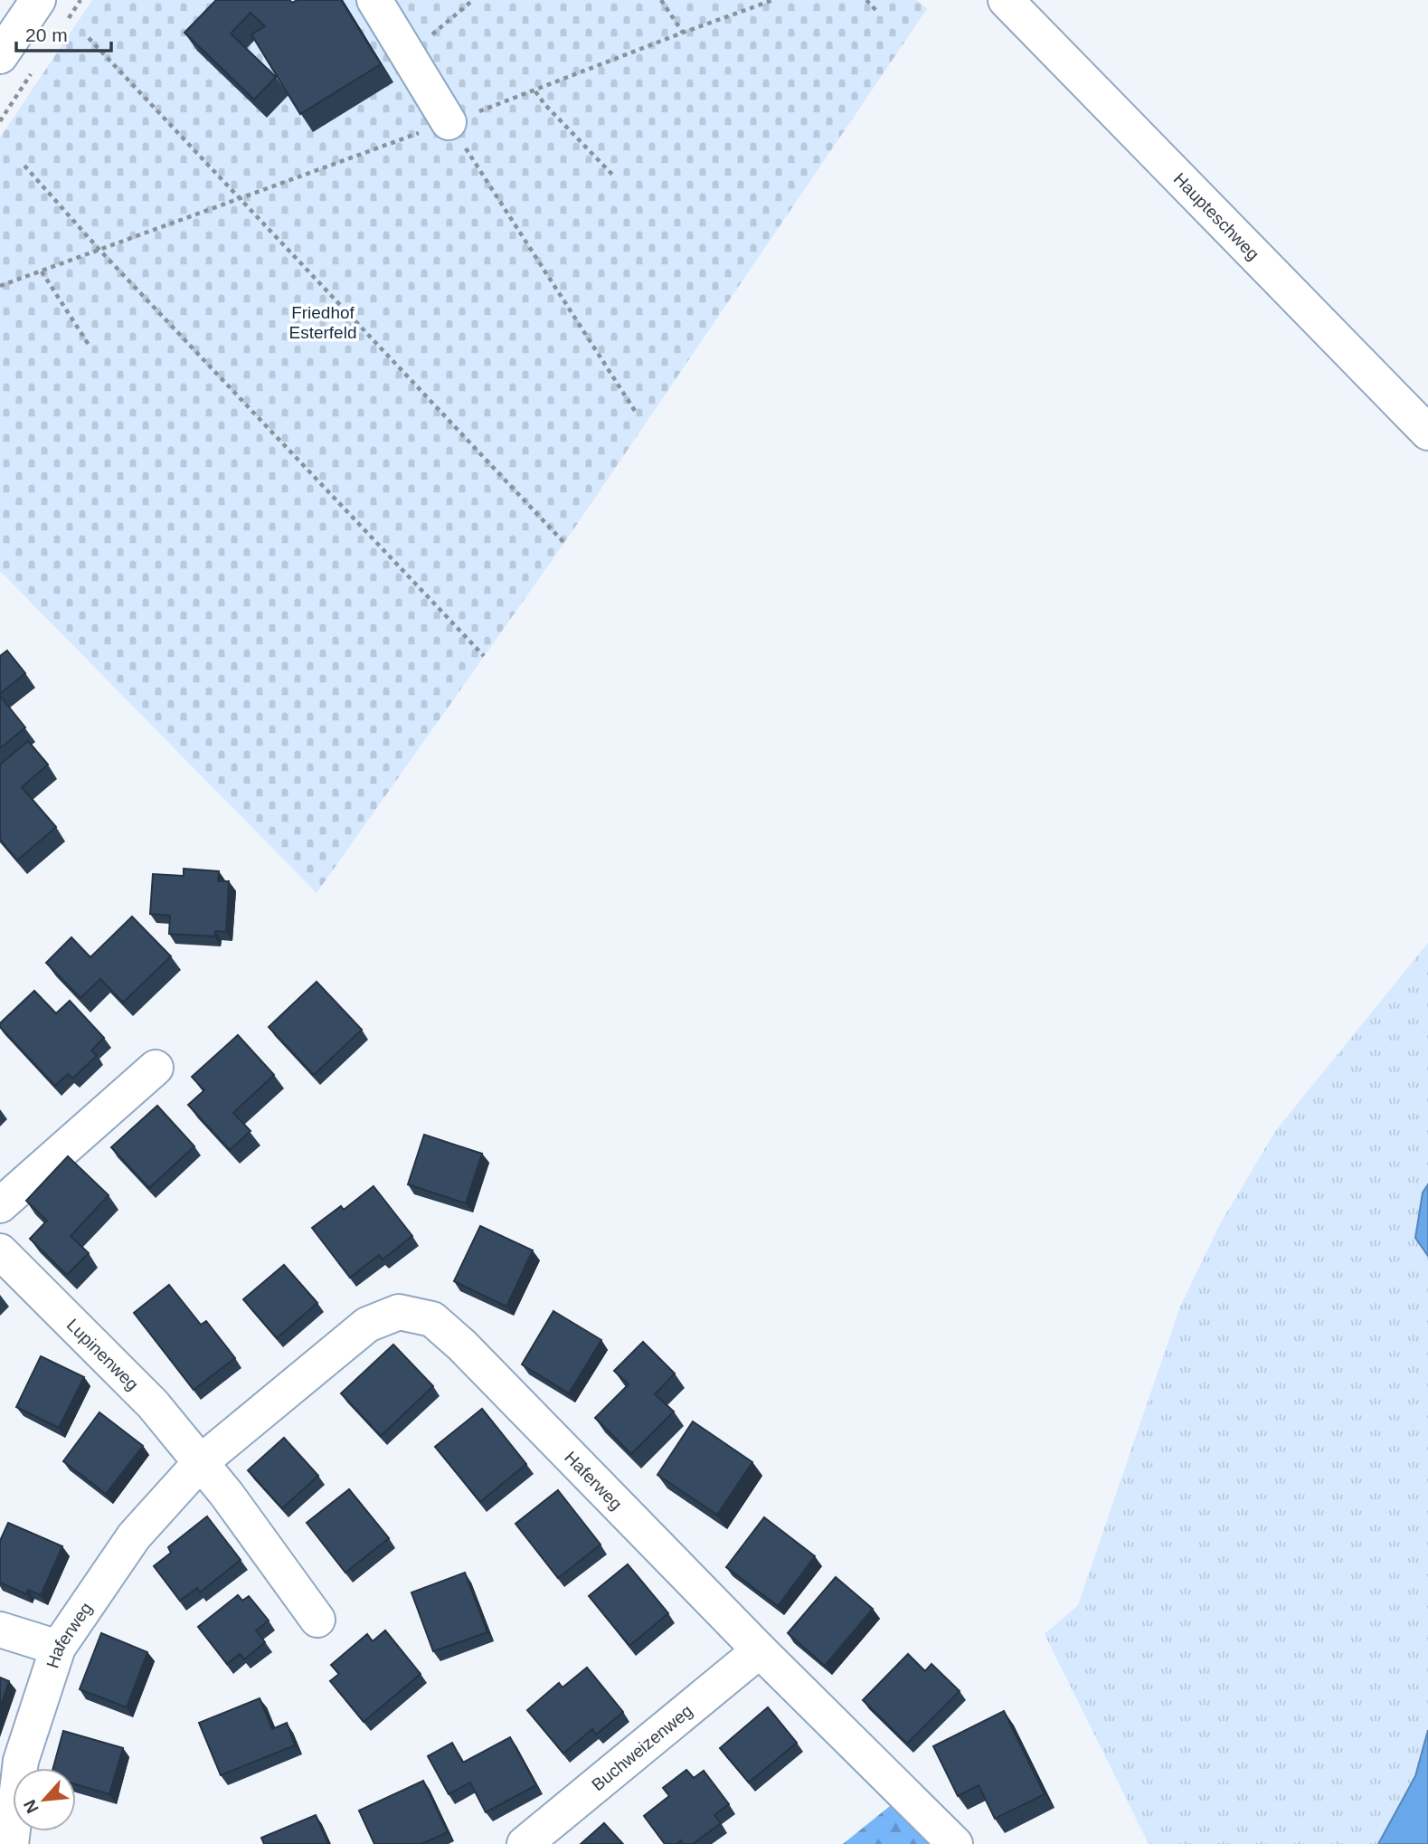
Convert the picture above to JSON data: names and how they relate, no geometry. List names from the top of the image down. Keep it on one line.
{"streets":{"street":["Haupteschweg","Lupinenweg","Haferweg","Buchweizenweg"]},"crossings":[["Lupinenweg","Haferweg"],["Haferweg","Buchweizenweg"]],"parks":["Friedhof Esterfeld"],"scale_bar":"20 m","north":"bottom left"}
